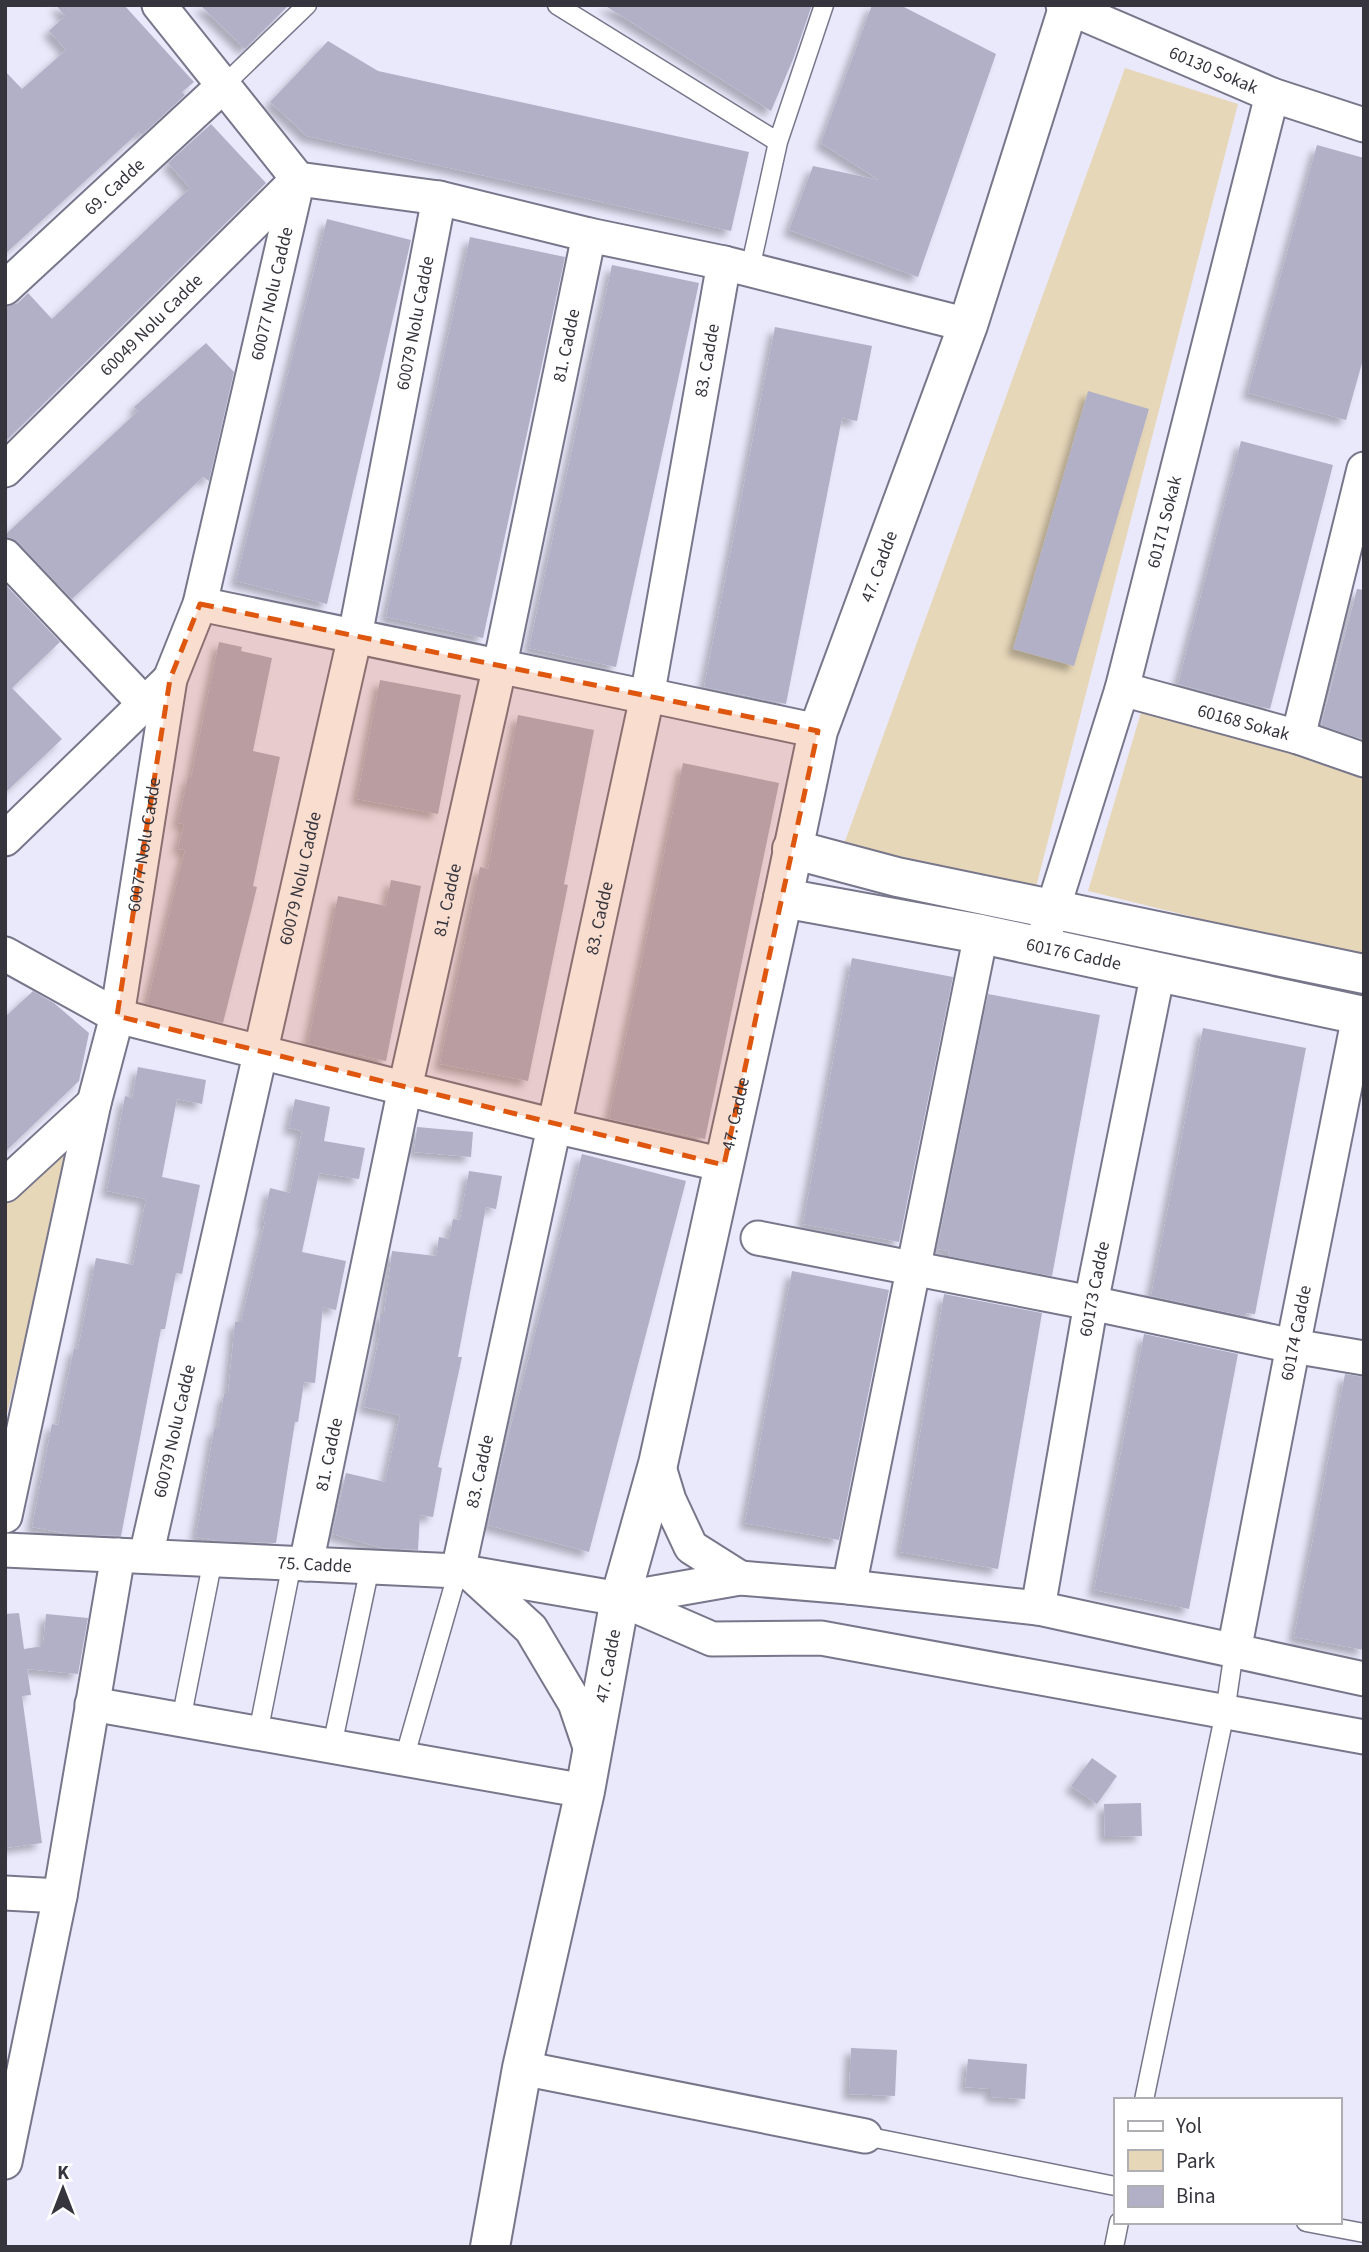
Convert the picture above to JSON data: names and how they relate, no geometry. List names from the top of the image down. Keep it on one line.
{"streets":{"street":["60130 Sokak","69. Cadde","60077 Nolu Cadde","60079 Nolu Cadde","60049 Nolu Cadde","81. Cadde","83. Cadde","60171 Sokak","47. Cadde","60168 Sokak","60176 Cadde","60173 Cadde","60174 Cadde","75. Cadde"]},"crossings":[["60130 Sokak","60171 Sokak"],["60130 Sokak","47. Cadde"],["60077 Nolu Cadde","60049 Nolu Cadde"],["60079 Nolu Cadde","75. Cadde"],["81. Cadde","75. Cadde"],["83. Cadde","75. Cadde"],["60171 Sokak","60168 Sokak"],["60171 Sokak","60176 Cadde"],["47. Cadde","60176 Cadde"],["47. Cadde","75. Cadde"],["60176 Cadde","60173 Cadde"],["60176 Cadde","60174 Cadde"]],"legend":["Yol","Park","Bina"],"north":"top"}
